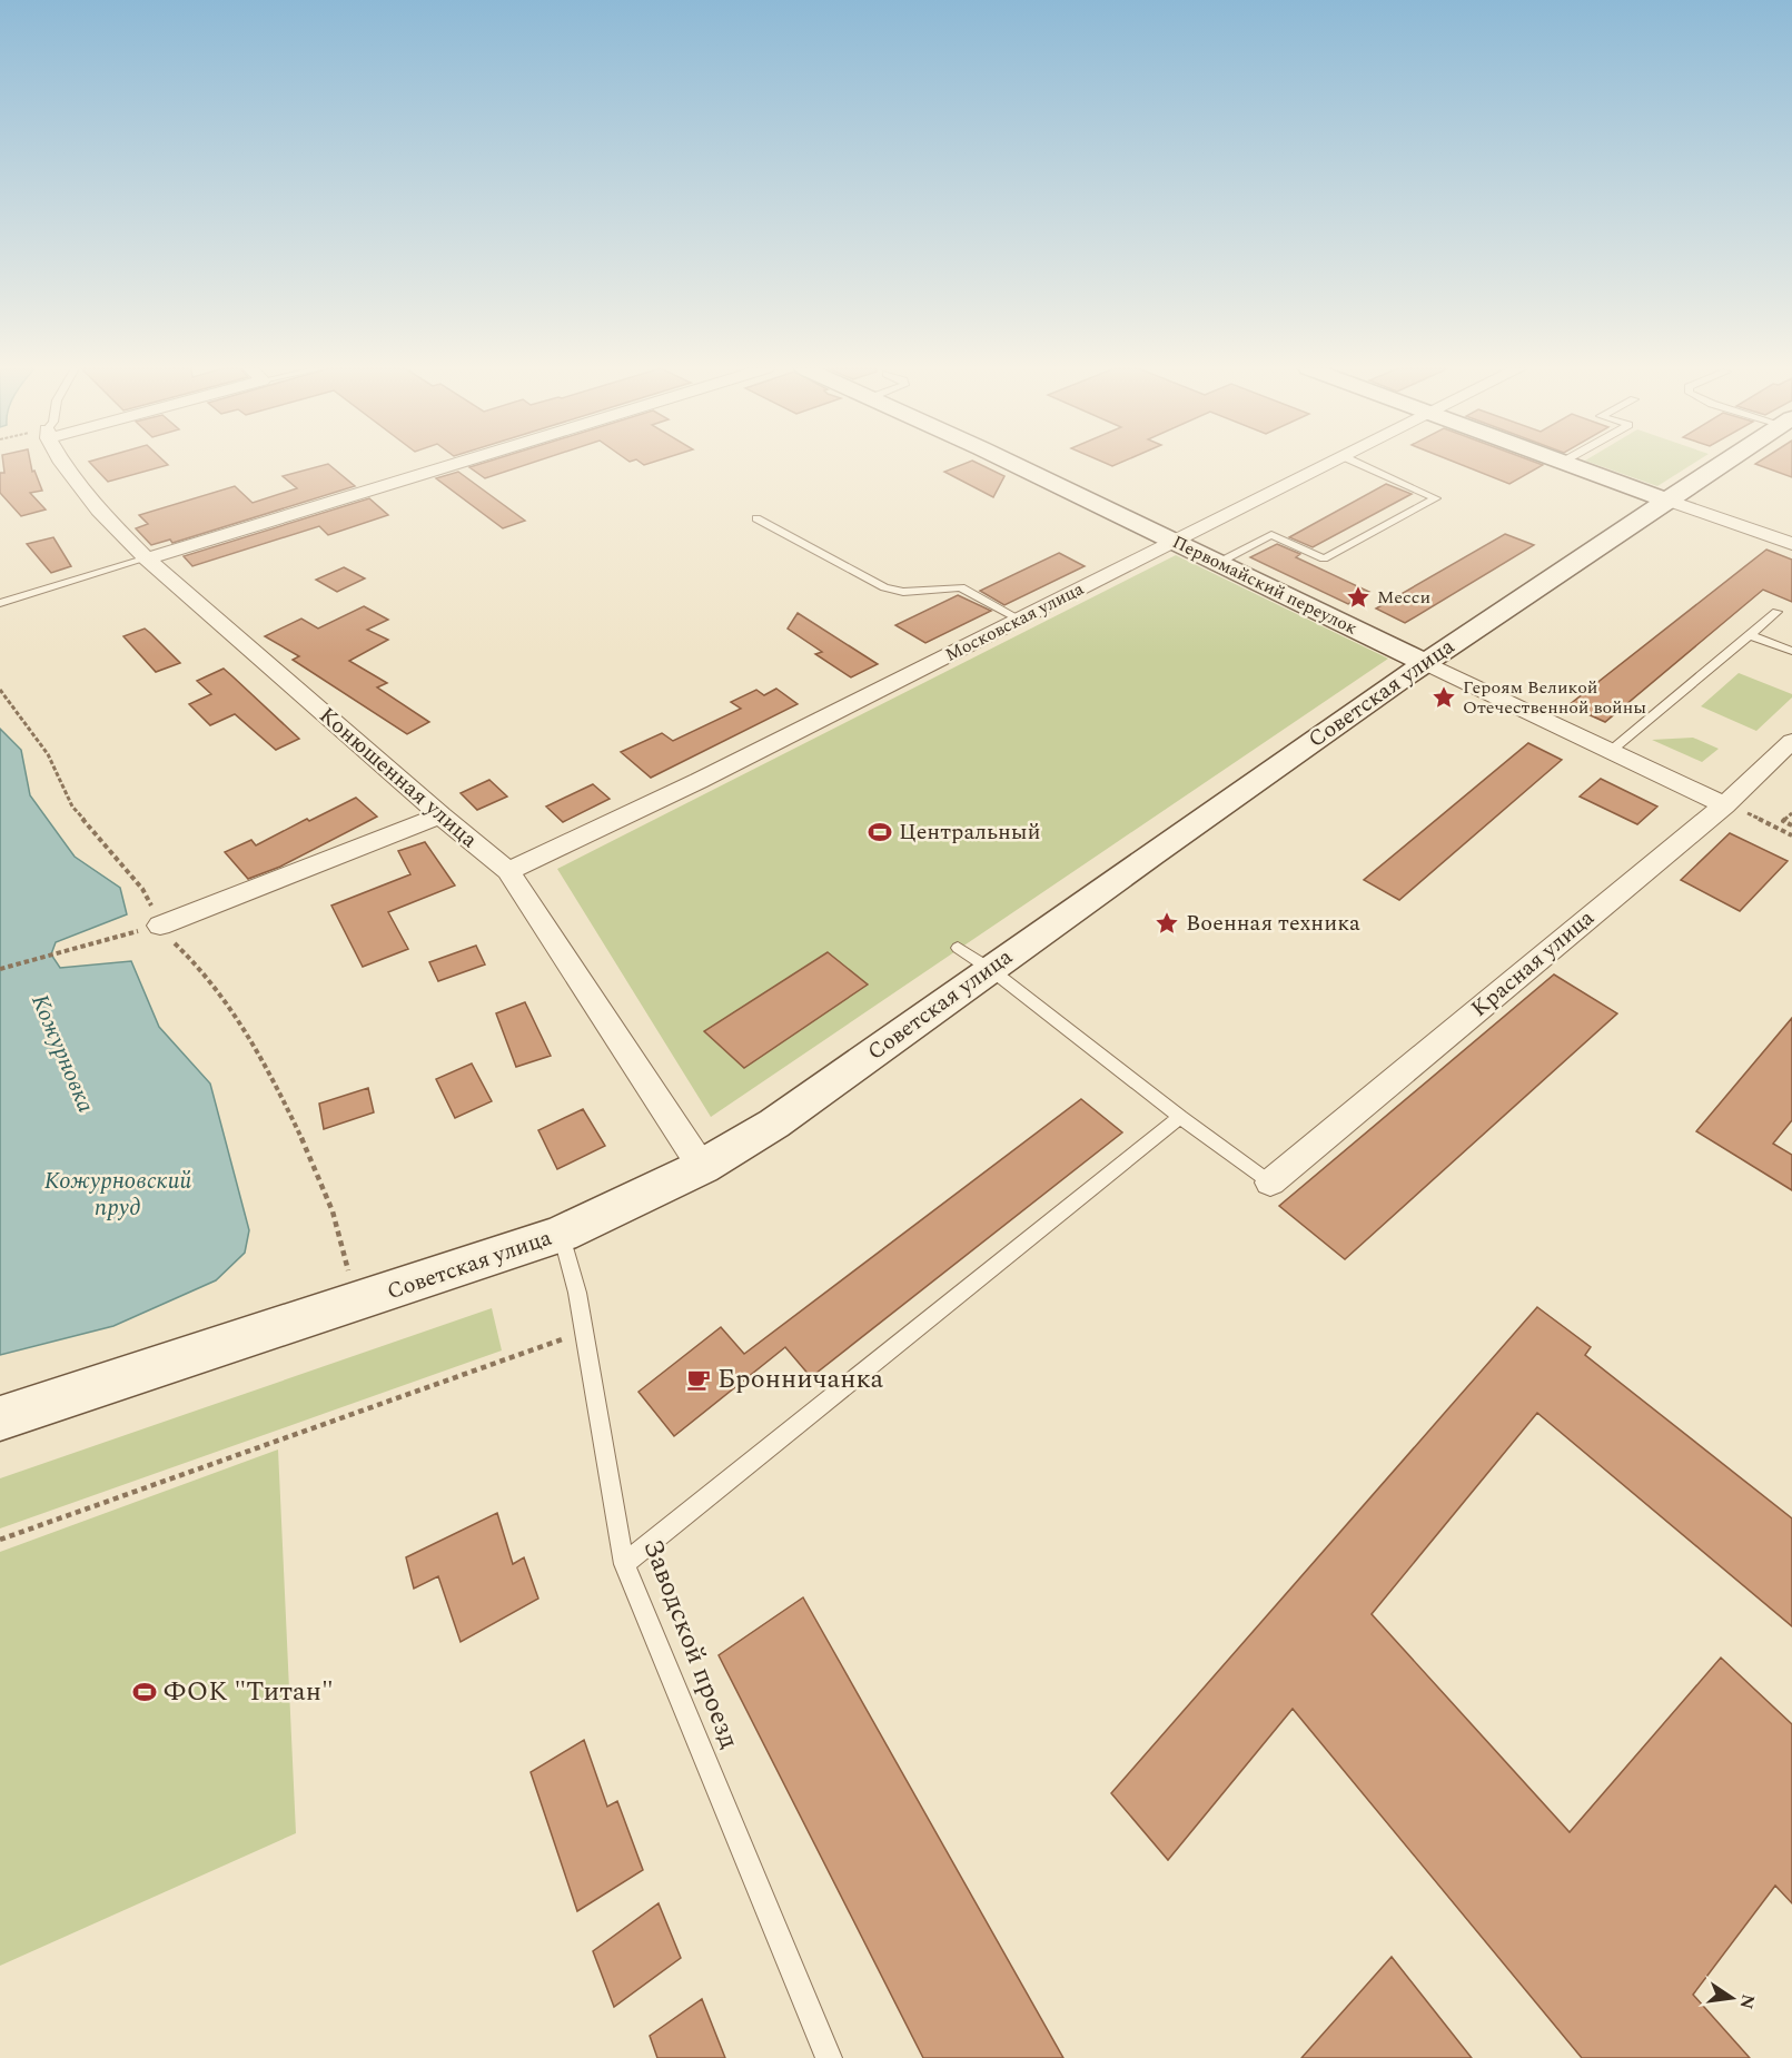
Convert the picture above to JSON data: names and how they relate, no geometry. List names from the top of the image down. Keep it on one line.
{"streets":{"main road":["Первомайский переулок","Советская улица"],"street":["Московская улица","Конюшенная улица","Красная улица"],"lane":["Заводской проезд"]},"crossings":[["Первомайский переулок","Московская улица"],["Первомайский переулок","Советская улица"],["Первомайский переулок","Красная улица"],["Московская улица","Конюшенная улица"],["Советская улица","Конюшенная улица"],["Советская улица","Заводской проезд"]],"water":["Кожурновка","Кожурновский пруд"],"places":{"place":["Месси","Героям Великой Отечественной войны","Военная техника"],"sports":["Центральный","ФОК \"Титан\""],"cafe":["Бронничанка"]},"north":"right"}
